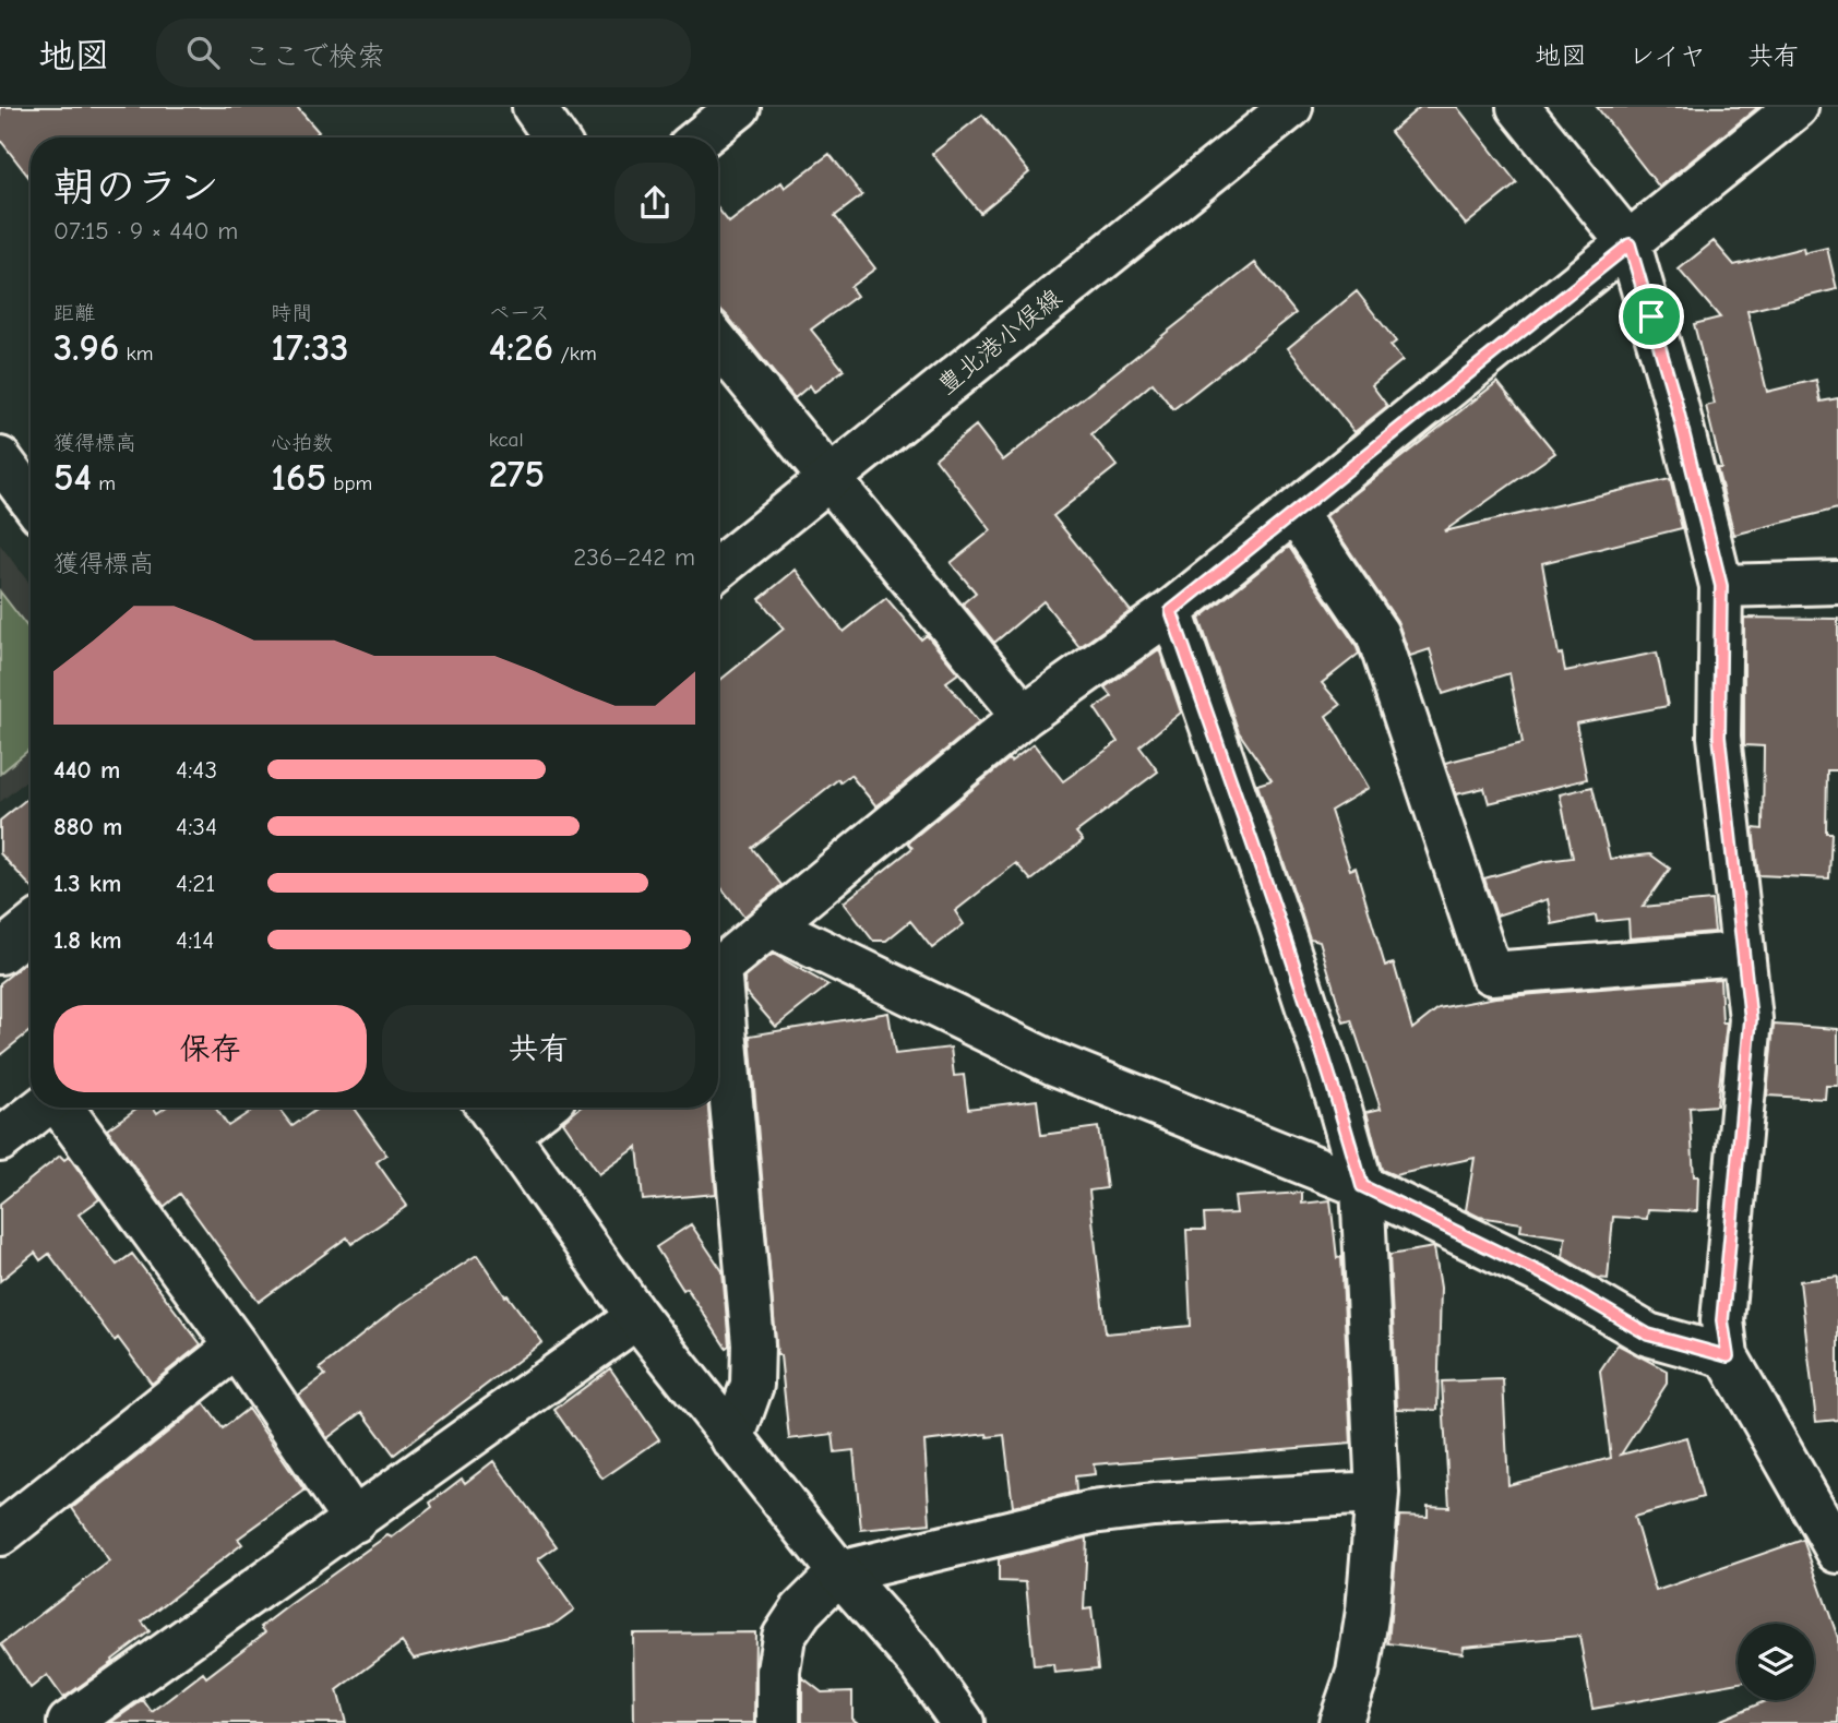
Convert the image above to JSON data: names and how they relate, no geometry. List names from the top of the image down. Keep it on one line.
{"streets":{"street":["豊北港小俣線"]},"page":{"header":"地図","search":"ここで検索","nav":["地図","レイヤ","共有"],"heading":["朝のラン","07:15 · 9 × 440 m"],"stats":[["距離","3.96 km"],["時間","17:33"],["ペース","4:26 /km"],["獲得標高","54 m"],["心拍数","165 bpm"],["kcal","275"]],"chart":["獲得標高","236–242 m"],"list":[{"name":"440 m","note":"4:43"},{"name":"880 m","note":"4:34"},{"name":"1.3 km","note":"4:21"},{"name":"1.8 km","note":"4:14"}],"buttons":["保存","共有"]}}
